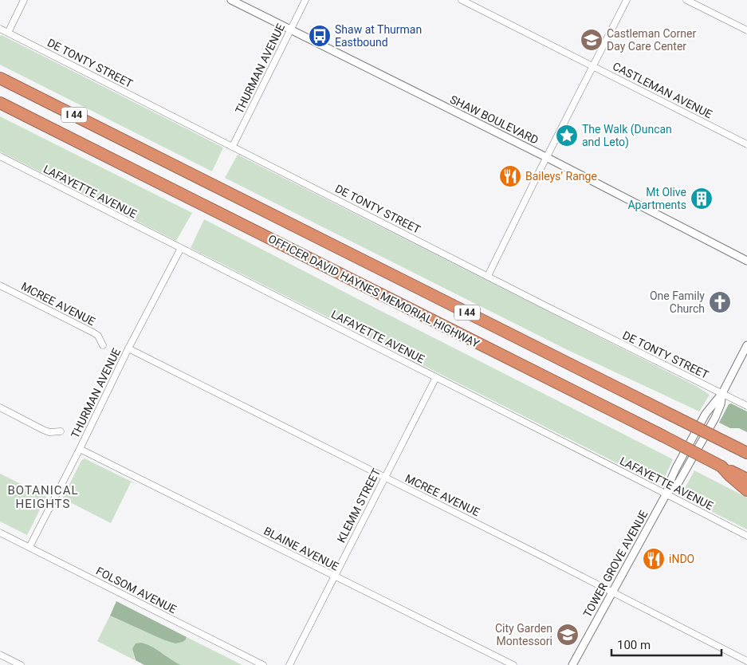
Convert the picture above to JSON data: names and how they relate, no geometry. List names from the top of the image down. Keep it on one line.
{"streets":{"highway":["I 44","OFFICER DAVID HAYNES MEMORIAL HIGHWAY"],"street":["DE TONTY STREET","THURMAN AVENUE","CASTLEMAN AVENUE","SHAW BOULEVARD","LAFAYETTE AVENUE","MCREE AVENUE","KLEMM STREET","BLAINE AVENUE","TOWER GROVE AVENUE","FOLSOM AVENUE"]},"crossings":[["DE TONTY STREET","THURMAN AVENUE"],["DE TONTY STREET","TOWER GROVE AVENUE"],["THURMAN AVENUE","SHAW BOULEVARD"],["THURMAN AVENUE","LAFAYETTE AVENUE"],["THURMAN AVENUE","MCREE AVENUE"],["THURMAN AVENUE","BLAINE AVENUE"],["THURMAN AVENUE","FOLSOM AVENUE"],["LAFAYETTE AVENUE","KLEMM STREET"],["LAFAYETTE AVENUE","TOWER GROVE AVENUE"],["MCREE AVENUE","KLEMM STREET"],["MCREE AVENUE","TOWER GROVE AVENUE"],["KLEMM STREET","BLAINE AVENUE"]],"districts":["BOTANICAL HEIGHTS"],"places":{"bus stop":["Shaw at Thurman Eastbound"],"school or university":["Castleman Corner Day Care Center","City Garden Montessori"],"place":["The Walk (Duncan and Leto)"],"restaurant":["Baileys’ Range","iNDO"],"building":["Mt Olive Apartments"],"church":["One Family Church"]},"scale_bar":"100 m"}
